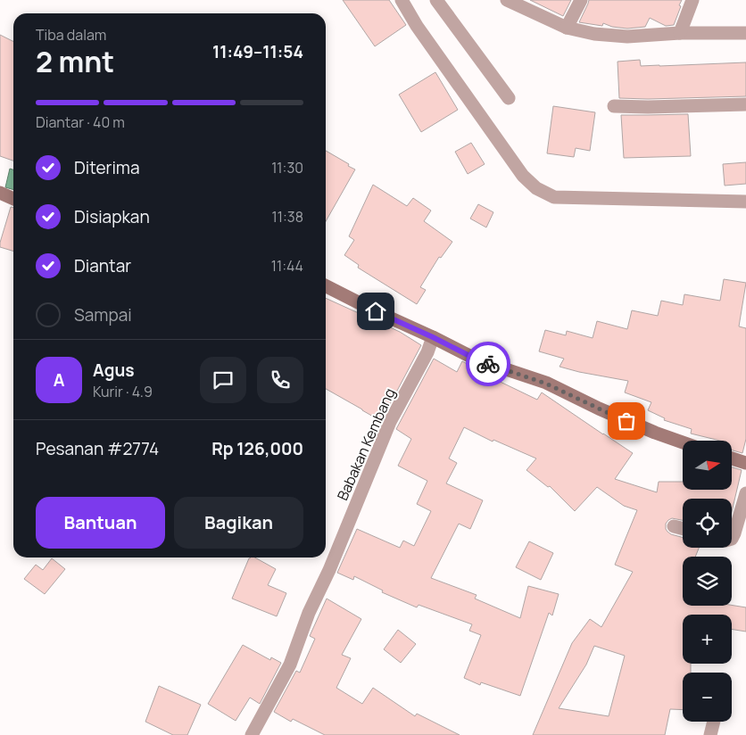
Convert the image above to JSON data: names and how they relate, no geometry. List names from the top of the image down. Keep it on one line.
{"streets":{"street":["Babakan Kembang"]},"north":"right","page":{"heading":["2 mnt","Tiba dalam","11:49–11:54"],"panel":["Agus","Kurir · 4.9","Pesanan #2774","Rp 126,000"],"bar":"Diantar · 40 m","list":[["Diterima","11:30"],["Disiapkan","11:38"],["Diantar","11:44"],"Sampai"],"round":"A","map_buttons":["+","−"],"buttons":["Bantuan","Bagikan"]}}
